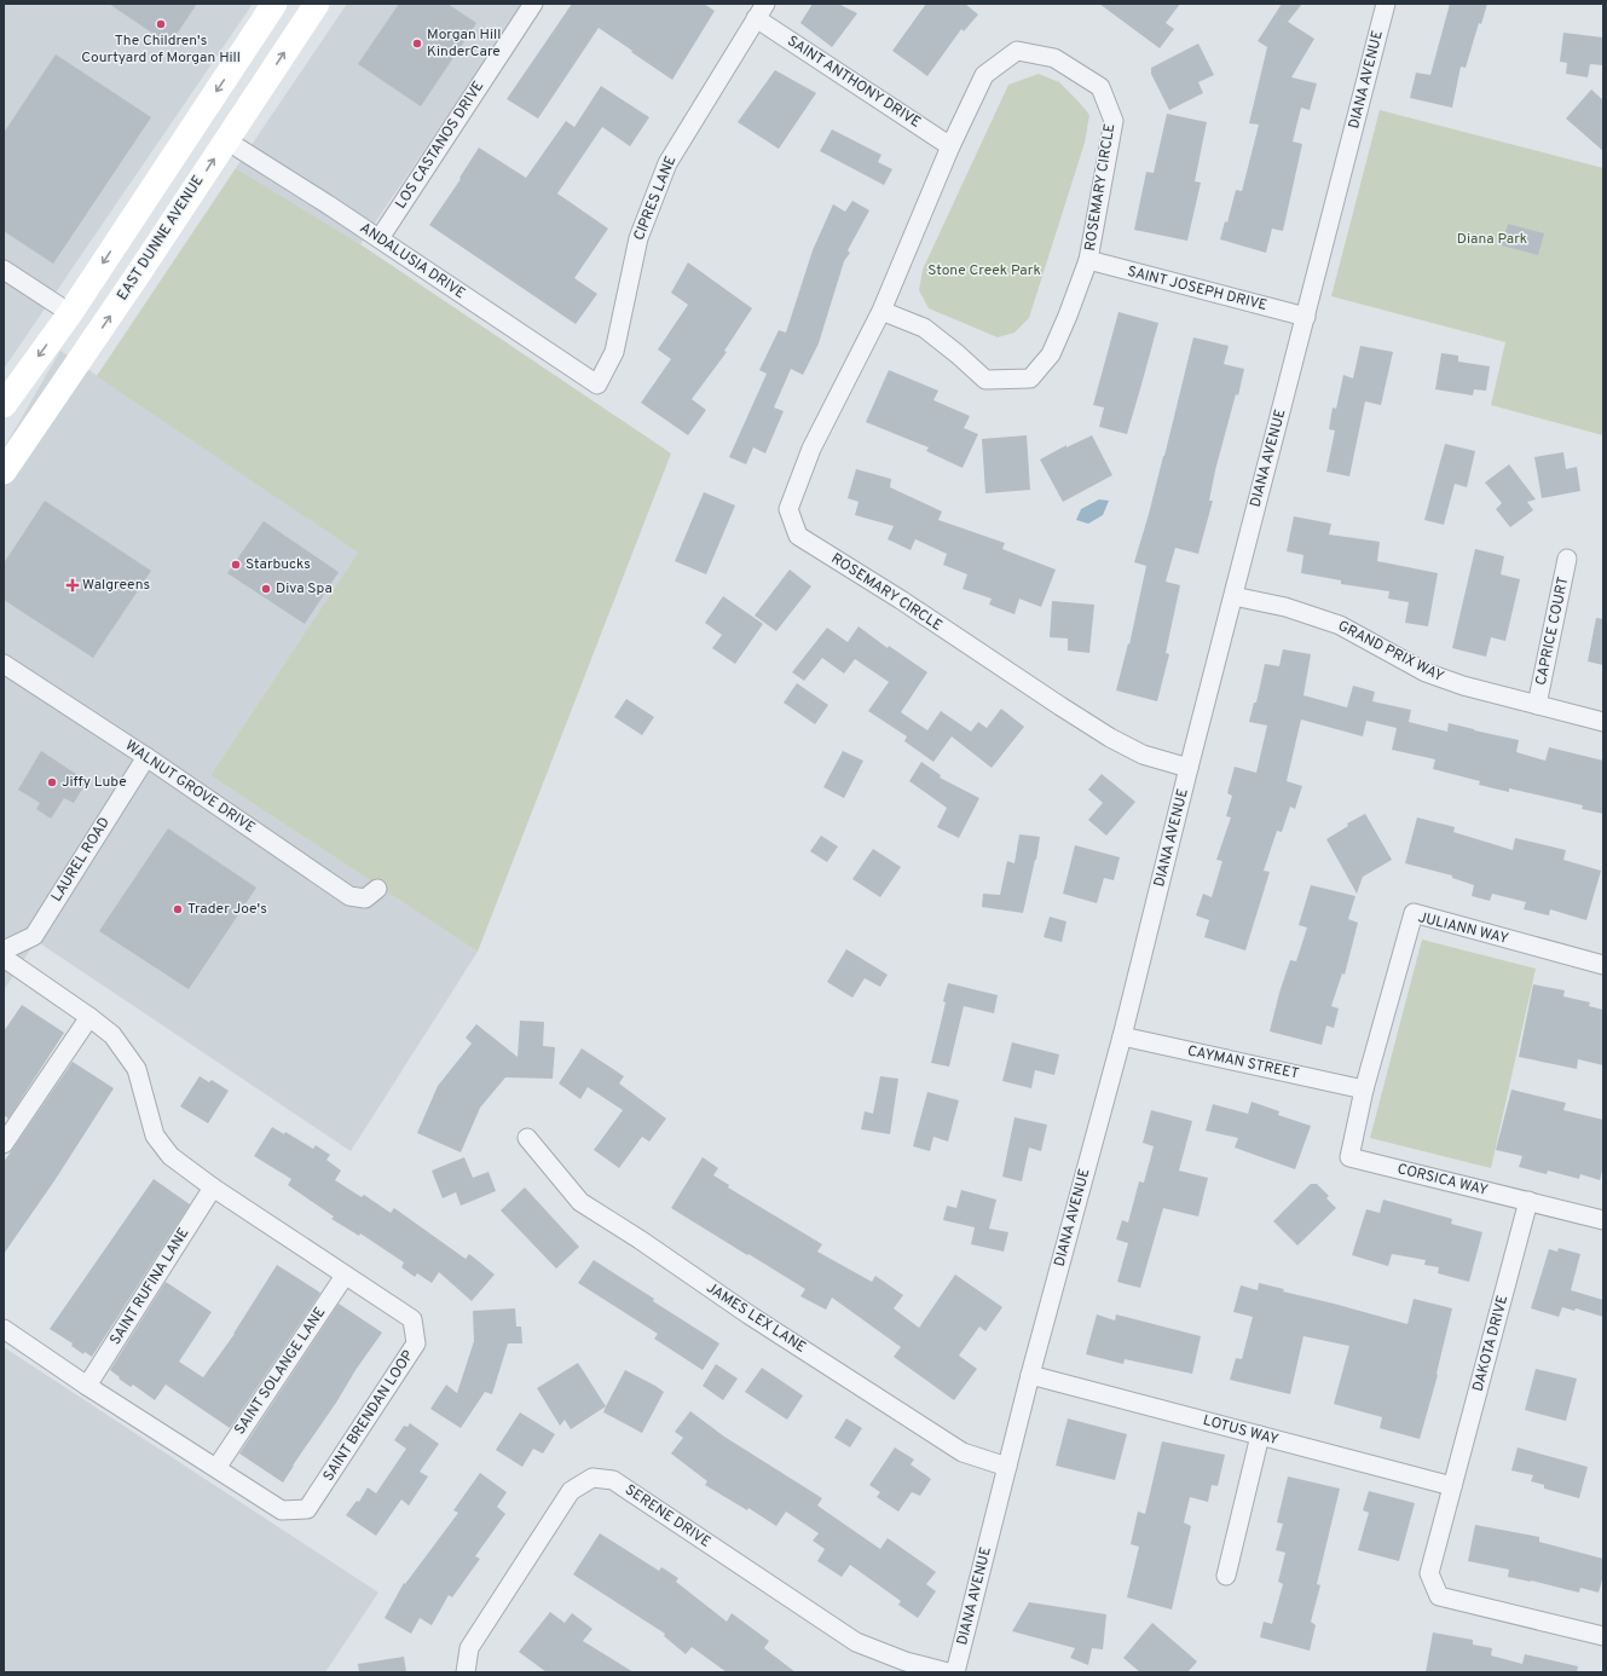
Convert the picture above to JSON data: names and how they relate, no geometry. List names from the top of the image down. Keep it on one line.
{"streets":{"main road":["EAST DUNNE AVENUE"],"street":["DIANA AVENUE","SAINT ANTHONY DRIVE","LOS CASTANOS DRIVE","ROSEMARY CIRCLE","CIPRES LANE","ANDALUSIA DRIVE","SAINT JOSEPH DRIVE","CAPRICE COURT","GRAND PRIX WAY","WALNUT GROVE DRIVE","LAUREL ROAD","JULIANN WAY","CAYMAN STREET","CORSICA WAY","SAINT RUFINA LANE","JAMES LEX LANE","DAKOTA DRIVE","SAINT SOLANGE LANE","SAINT BRENDAN LOOP","LOTUS WAY","SERENE DRIVE"]},"crossings":[["DIANA AVENUE","ROSEMARY CIRCLE"],["DIANA AVENUE","SAINT JOSEPH DRIVE"],["DIANA AVENUE","GRAND PRIX WAY"],["DIANA AVENUE","CAYMAN STREET"],["DIANA AVENUE","JAMES LEX LANE"],["DIANA AVENUE","LOTUS WAY"],["SAINT ANTHONY DRIVE","ROSEMARY CIRCLE"],["SAINT ANTHONY DRIVE","CIPRES LANE"],["LOS CASTANOS DRIVE","ANDALUSIA DRIVE"],["ROSEMARY CIRCLE","SAINT JOSEPH DRIVE"],["CIPRES LANE","ANDALUSIA DRIVE"],["EAST DUNNE AVENUE","ANDALUSIA DRIVE"],["CAPRICE COURT","GRAND PRIX WAY"],["WALNUT GROVE DRIVE","LAUREL ROAD"],["JULIANN WAY","CAYMAN STREET"],["JULIANN WAY","CORSICA WAY"],["CAYMAN STREET","CORSICA WAY"],["CORSICA WAY","DAKOTA DRIVE"],["SAINT RUFINA LANE","SAINT BRENDAN LOOP"],["DAKOTA DRIVE","LOTUS WAY"],["SAINT SOLANGE LANE","SAINT BRENDAN LOOP"]],"parks":["Diana Park","Stone Creek Park"],"places":{"other":["The Children's Courtyard of Morgan Hill","Morgan Hill KinderCare","Starbucks","Diva Spa","Jiffy Lube","Trader Joe's"],"health":["Walgreens"]}}
